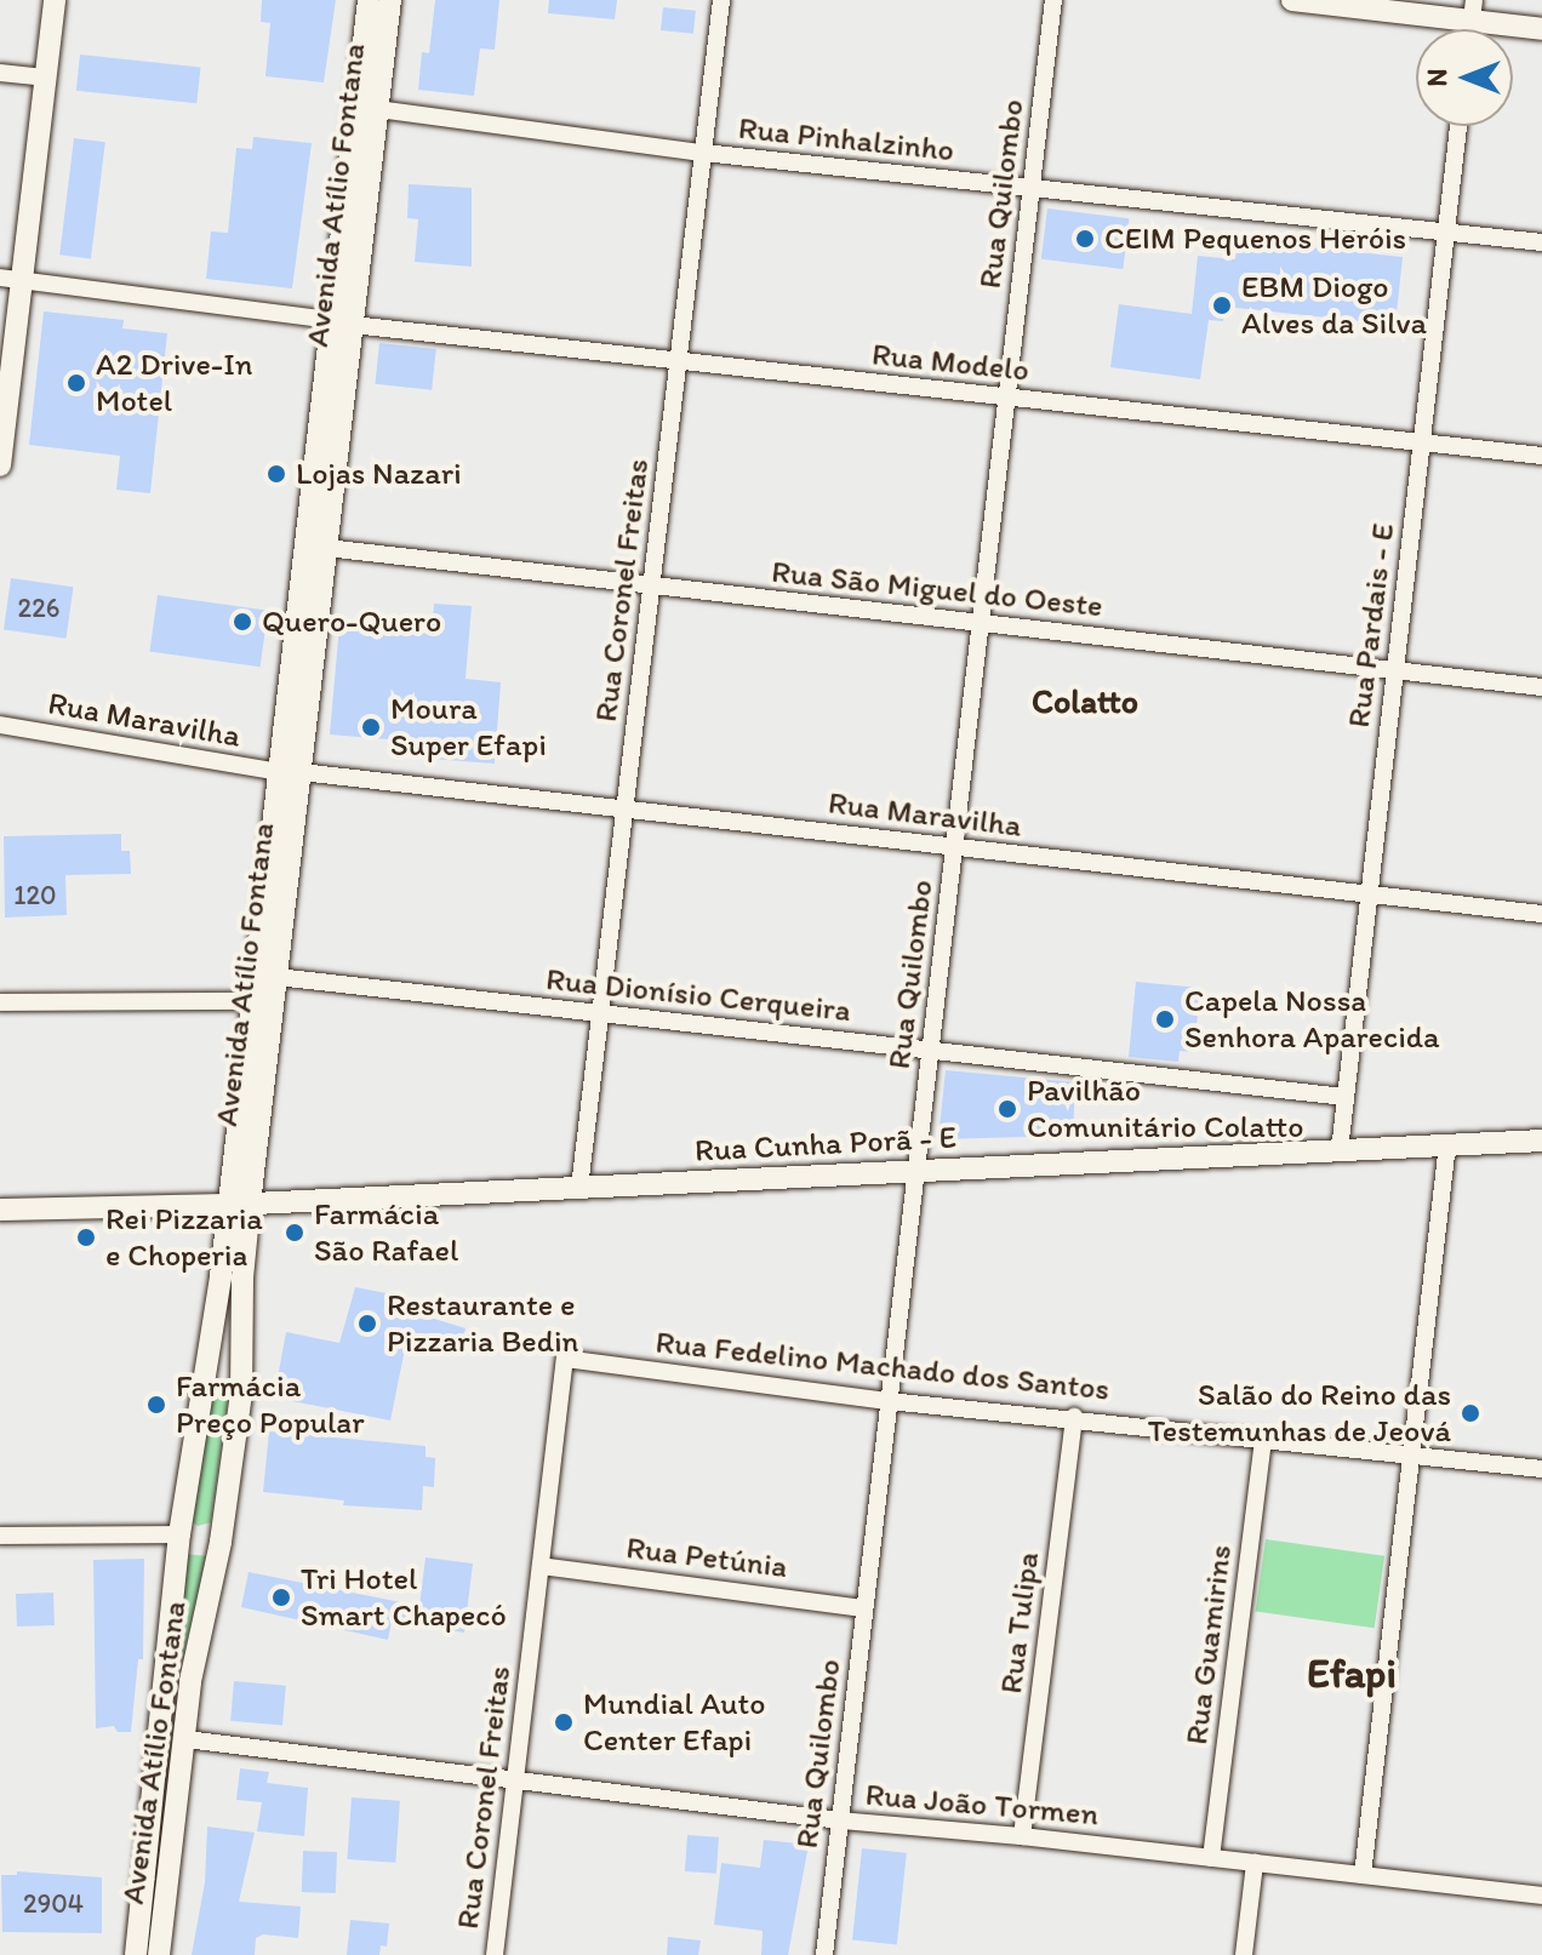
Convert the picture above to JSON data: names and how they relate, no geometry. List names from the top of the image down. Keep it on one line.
{"streets":{"main road":["Avenida Atílio Fontana","Rua Cunha Porã - E"],"street":["Rua Pinhalzinho","Rua Quilombo","Rua Modelo","Rua São Miguel do Oeste","Rua Coronel Freitas","Rua Pardais - E","Rua Maravilha","Rua Dionísio Cerqueira","Rua Fedelino Machado dos Santos","Rua Petúnia","Rua Tulipa","Rua Guamirins","Rua João Tormen"]},"crossings":[["Rua Pinhalzinho","Rua Quilombo"],["Rua Pinhalzinho","Avenida Atílio Fontana"],["Rua Pinhalzinho","Rua Coronel Freitas"],["Rua Pinhalzinho","Rua Pardais - E"],["Rua Quilombo","Rua Modelo"],["Rua Quilombo","Rua São Miguel do Oeste"],["Rua Quilombo","Rua Maravilha"],["Rua Quilombo","Rua Dionísio Cerqueira"],["Rua Quilombo","Rua Cunha Porã - E"],["Rua Quilombo","Rua Fedelino Machado dos Santos"],["Rua Quilombo","Rua Petúnia"],["Rua Quilombo","Rua João Tormen"],["Avenida Atílio Fontana","Rua Modelo"],["Avenida Atílio Fontana","Rua São Miguel do Oeste"],["Avenida Atílio Fontana","Rua Maravilha"],["Avenida Atílio Fontana","Rua Dionísio Cerqueira"],["Avenida Atílio Fontana","Rua Cunha Porã - E"],["Avenida Atílio Fontana","Rua João Tormen"],["Rua Modelo","Rua Coronel Freitas"],["Rua Modelo","Rua Pardais - E"],["Rua São Miguel do Oeste","Rua Coronel Freitas"],["Rua São Miguel do Oeste","Rua Pardais - E"],["Rua Coronel Freitas","Rua Maravilha"],["Rua Coronel Freitas","Rua Dionísio Cerqueira"],["Rua Coronel Freitas","Rua Cunha Porã - E"],["Rua Coronel Freitas","Rua Fedelino Machado dos Santos"],["Rua Coronel Freitas","Rua Petúnia"],["Rua Coronel Freitas","Rua João Tormen"],["Rua Pardais - E","Rua Maravilha"],["Rua Pardais - E","Rua Dionísio Cerqueira"],["Rua Pardais - E","Rua Cunha Porã - E"],["Rua Fedelino Machado dos Santos","Rua Tulipa"],["Rua Fedelino Machado dos Santos","Rua Guamirins"],["Rua Tulipa","Rua João Tormen"],["Rua Guamirins","Rua João Tormen"]],"districts":["Colatto","Efapi"],"places":["CEIM Pequenos Heróis","EBM Diogo Alves da Silva","A2 Drive-In Motel","Lojas Nazari","Quero-Quero","Moura Super Efapi","Capela Nossa Senhora Aparecida","Pavilhão Comunitário Colatto","Farmácia São Rafael","Rei Pizzaria e Choperia","Restaurante e Pizzaria Bedin","Farmácia Preço Popular","Salão do Reino das Testemunhas de Jeová","Tri Hotel Smart Chapecó","Mundial Auto Center Efapi"],"house_numbers":["226","120","2904"],"north":"left"}
